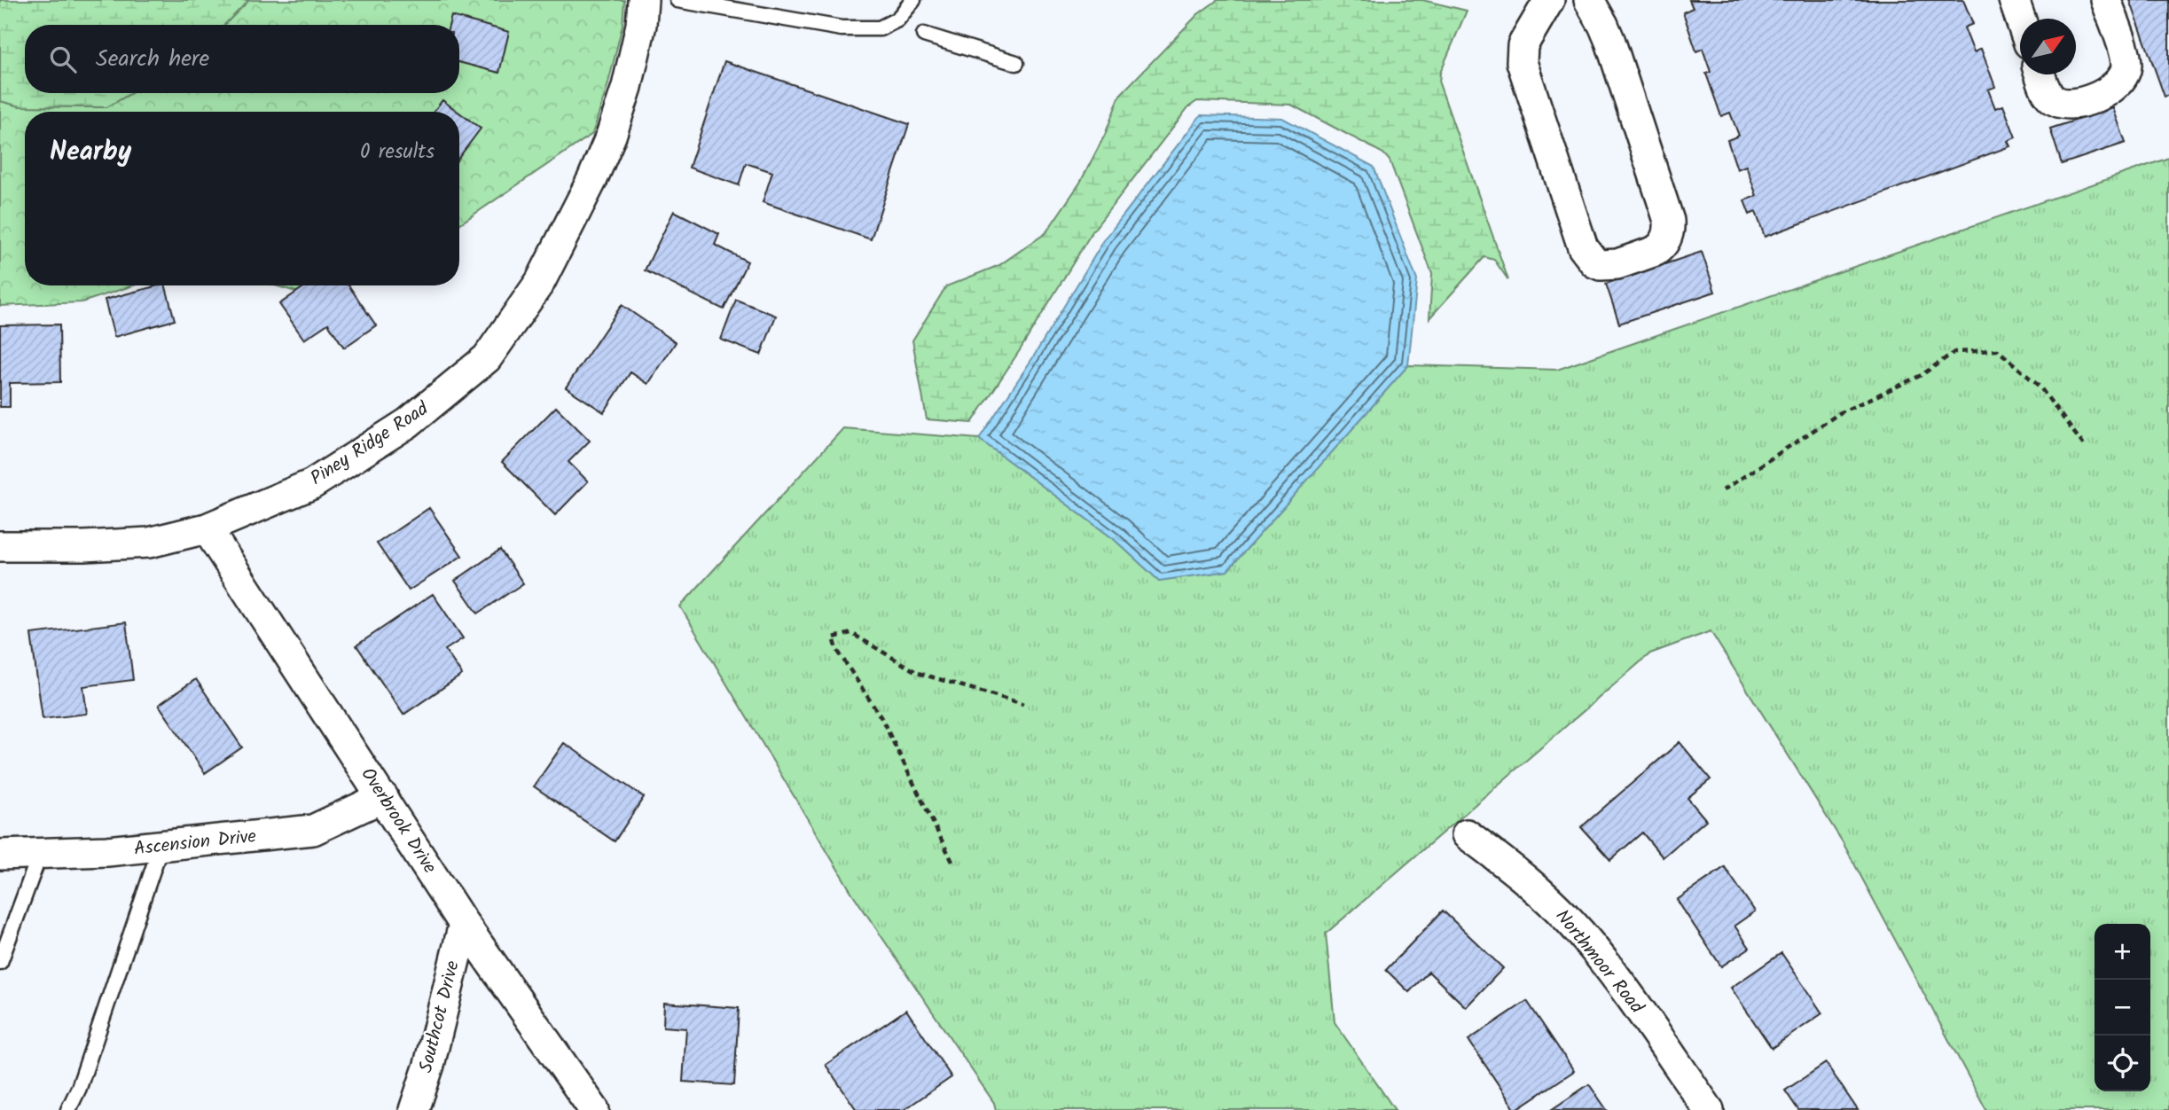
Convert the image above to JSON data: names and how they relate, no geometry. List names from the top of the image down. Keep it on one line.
{"streets":{"street":["Piney Ridge Road","Overbrook Drive","Ascension Drive","Northmoor Road","Southcot Drive"]},"crossings":[["Piney Ridge Road","Overbrook Drive"],["Overbrook Drive","Ascension Drive"],["Overbrook Drive","Southcot Drive"]],"north":"top right","page":{"search":"Search here","heading":["Nearby","0 results"],"map_buttons":["+","−"]}}
